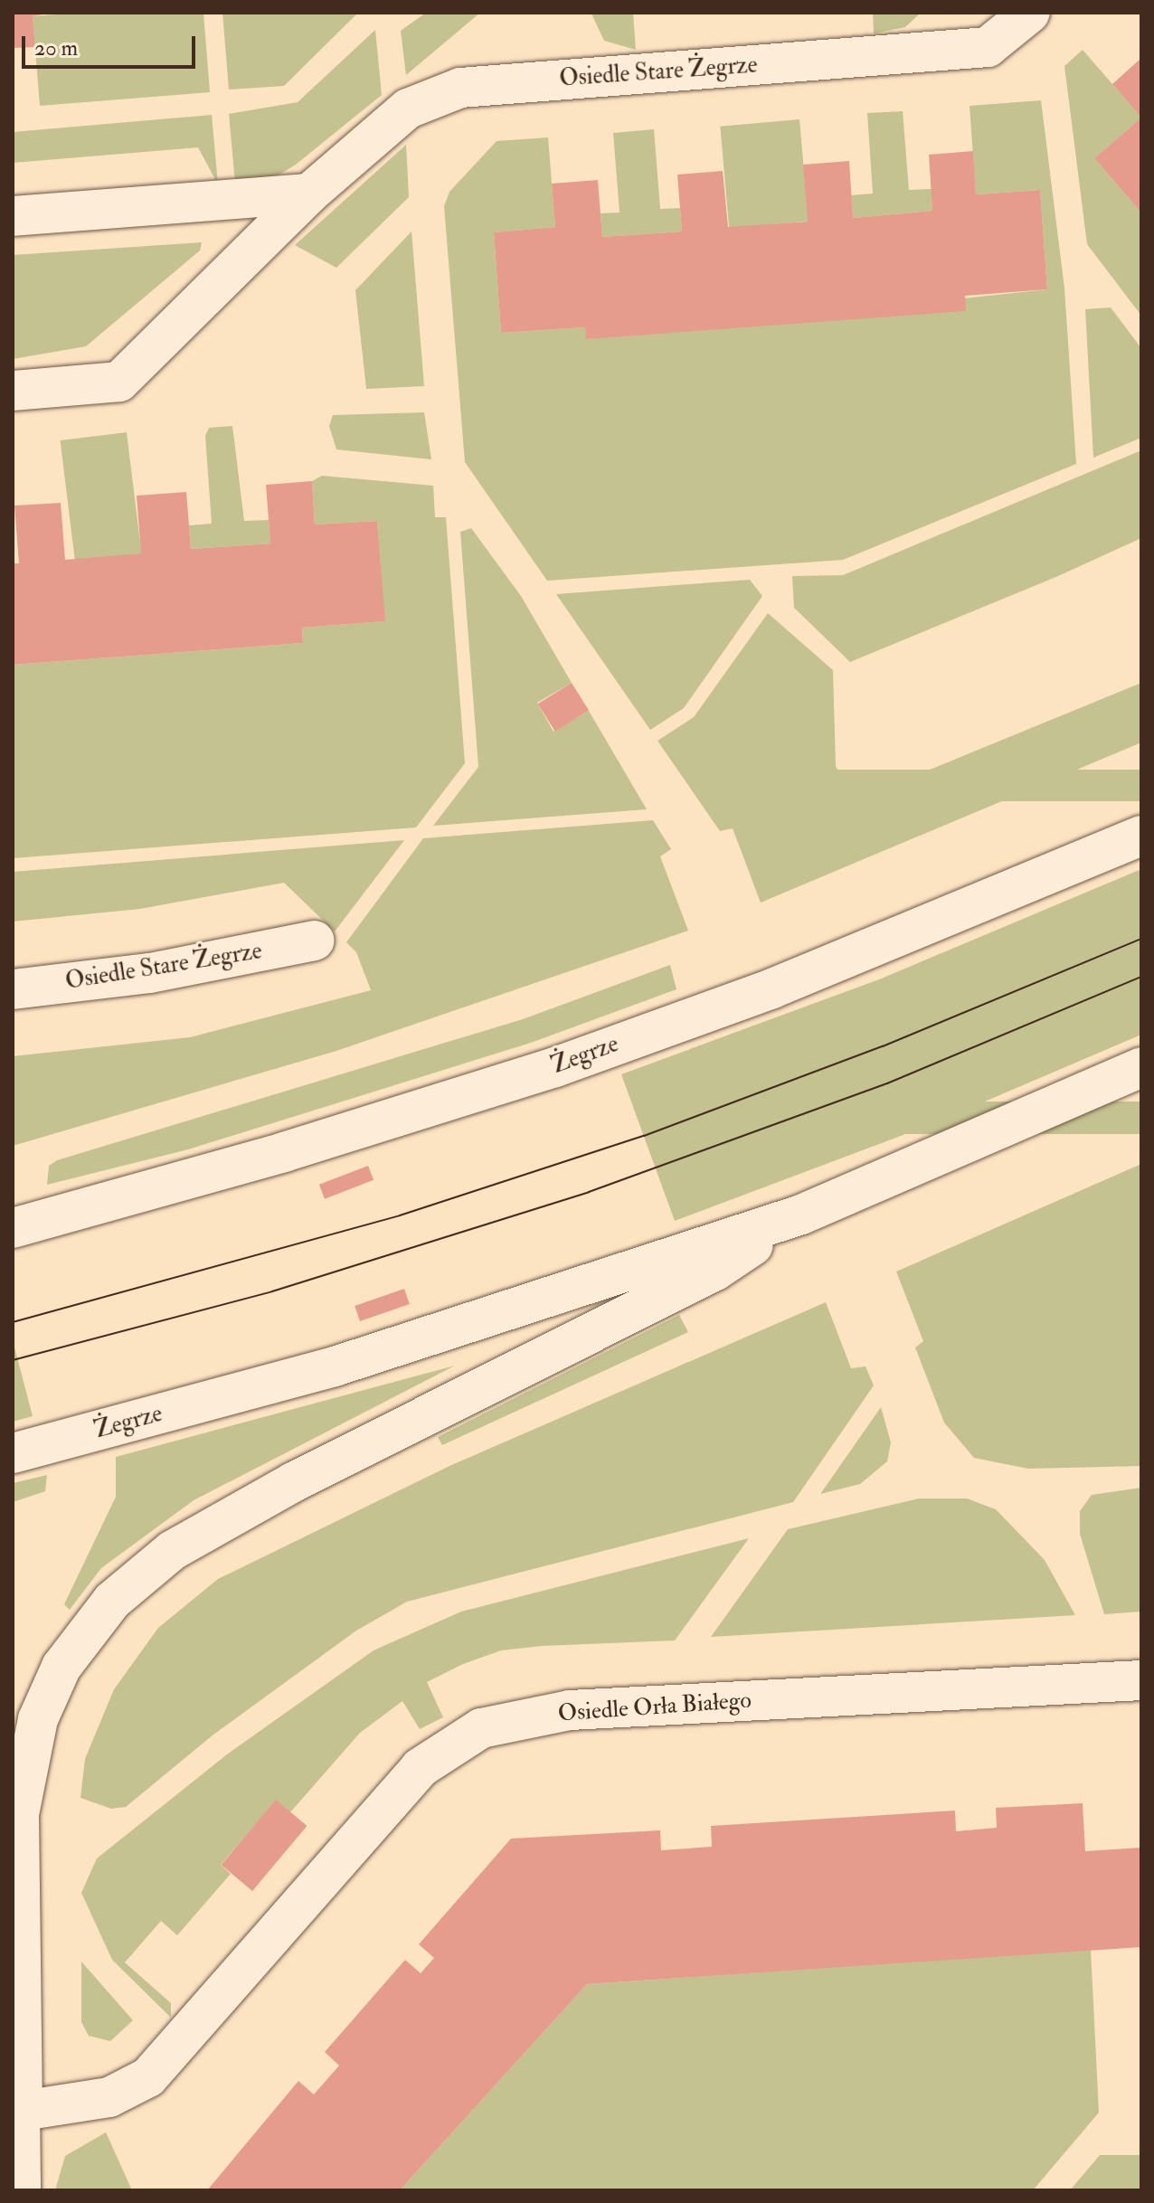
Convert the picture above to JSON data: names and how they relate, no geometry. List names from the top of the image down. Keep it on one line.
{"streets":{"street":["Osiedle Stare Żegrze","Żegrze","Osiedle Orła Białego"]},"scale_bar":"20 m"}
